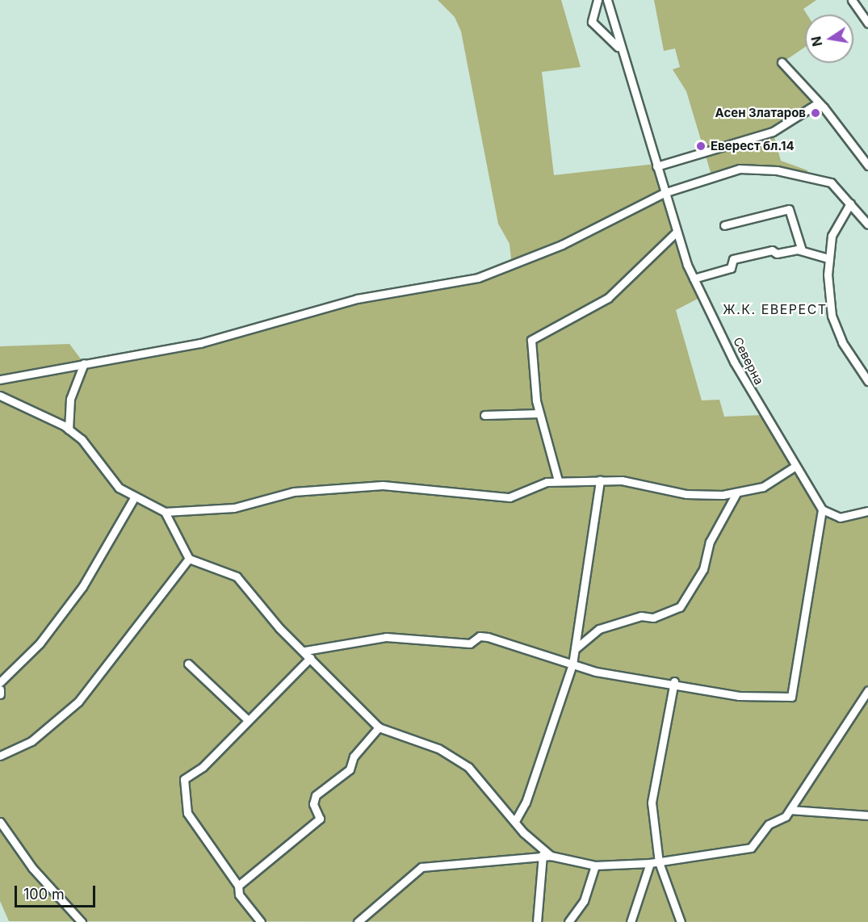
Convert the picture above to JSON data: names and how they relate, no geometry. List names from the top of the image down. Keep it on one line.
{"streets":{"street":["Северна"]},"districts":["Ж.К. ЕВЕРЕСТ"],"places":["Асен Златаров","Еверест бл.14"],"scale_bar":"100 m","north":"left"}
